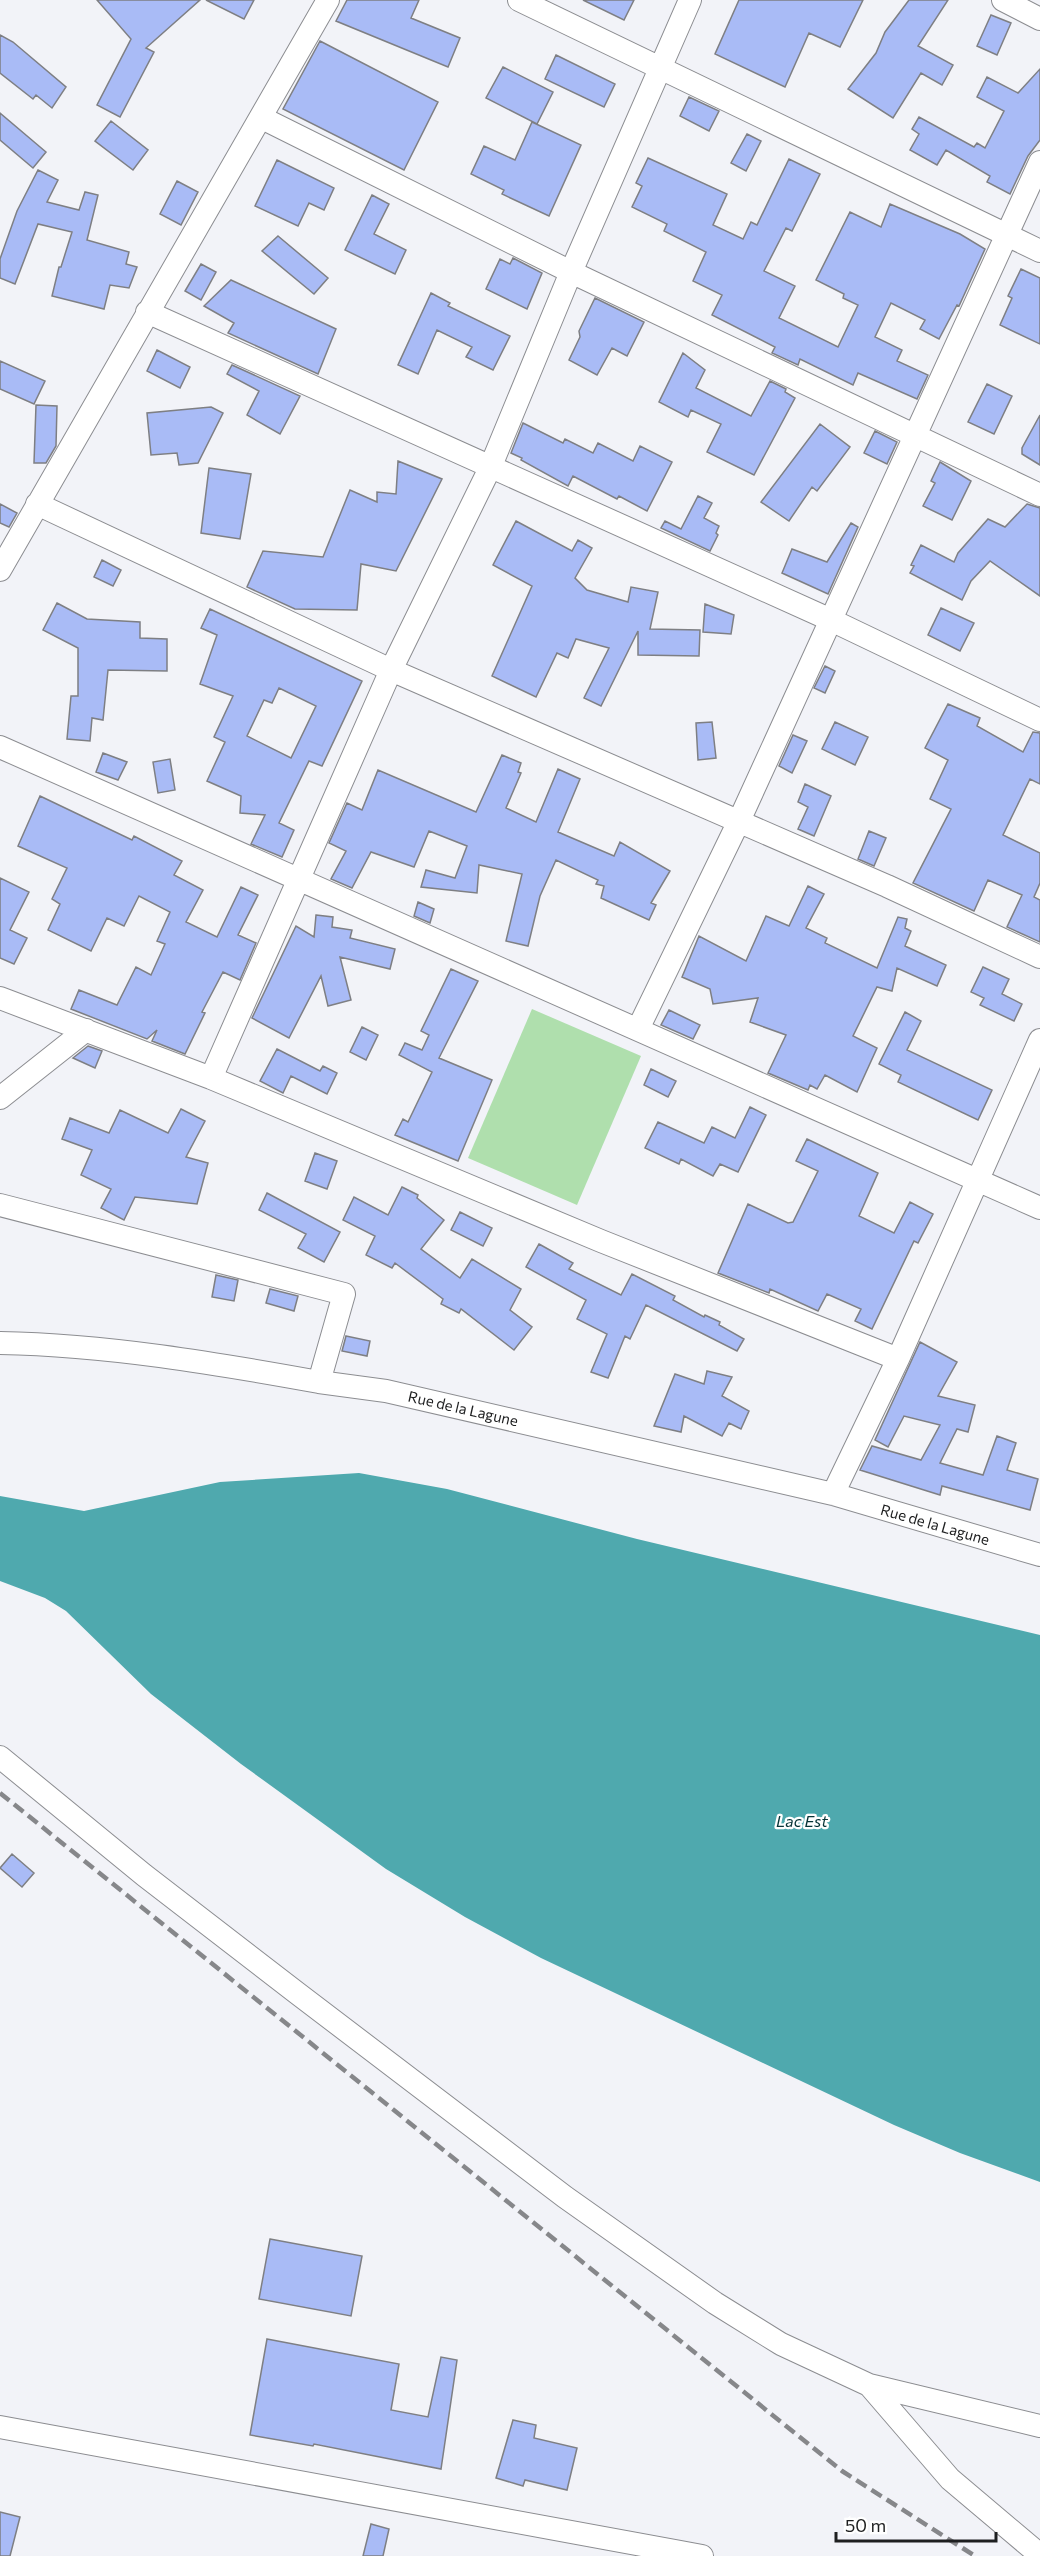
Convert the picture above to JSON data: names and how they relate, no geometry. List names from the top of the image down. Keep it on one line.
{"streets":{"street":["Rue de la Lagune"]},"water":["Lac Est"],"scale_bar":"50 m"}
